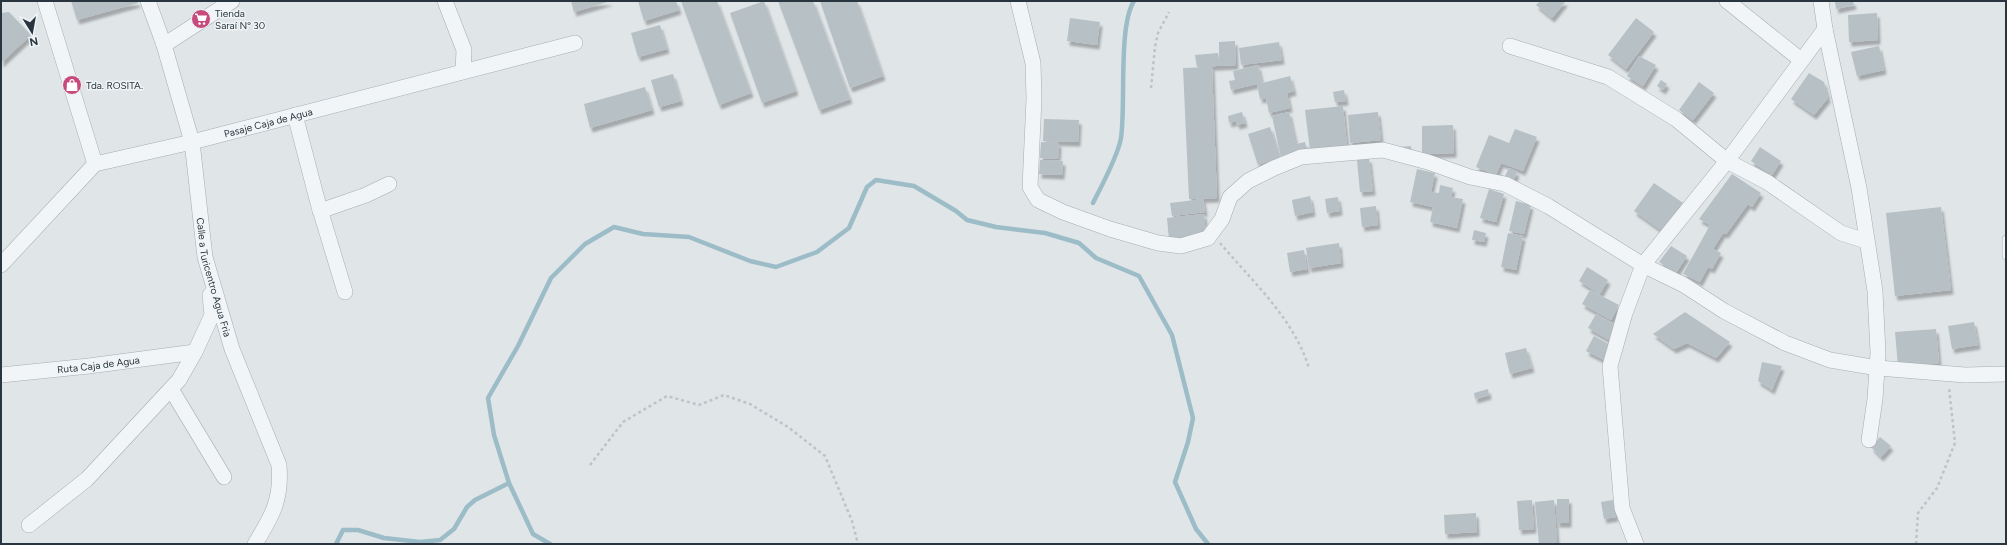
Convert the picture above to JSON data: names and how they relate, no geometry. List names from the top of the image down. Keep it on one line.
{"streets":{"street":["Pasaje Caja de Agua","Calle a Turicentro Agua Fria","Ruta Caja de Agua"]},"crossings":[["Pasaje Caja de Agua","Calle a Turicentro Agua Fria"]],"places":{"supermarket":["Tienda Saraí Nº 30"],"shop":["Tda. ROSITA."]},"north":"bottom"}
